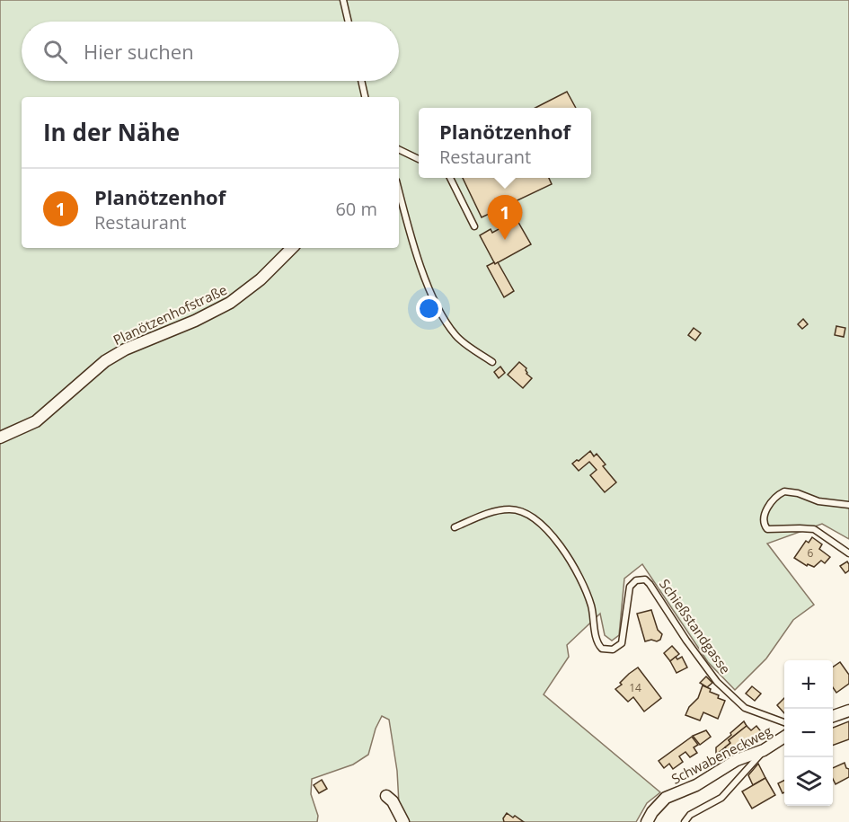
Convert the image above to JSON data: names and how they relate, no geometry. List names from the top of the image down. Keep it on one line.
{"streets":{"street":["Planötzenhofstraße","Schwabeneckweg"],"lane":["Schießstandgasse"]},"house_numbers":["6","14"],"page":{"search":"Hier suchen","heading":"In der Nähe","popup":["Planötzenhof","Restaurant"],"list":[{"mark":"1","name":"Planötzenhof","note":"Restaurant","value":"60 m"}],"pins":"1","map_buttons":["+","−"]}}
